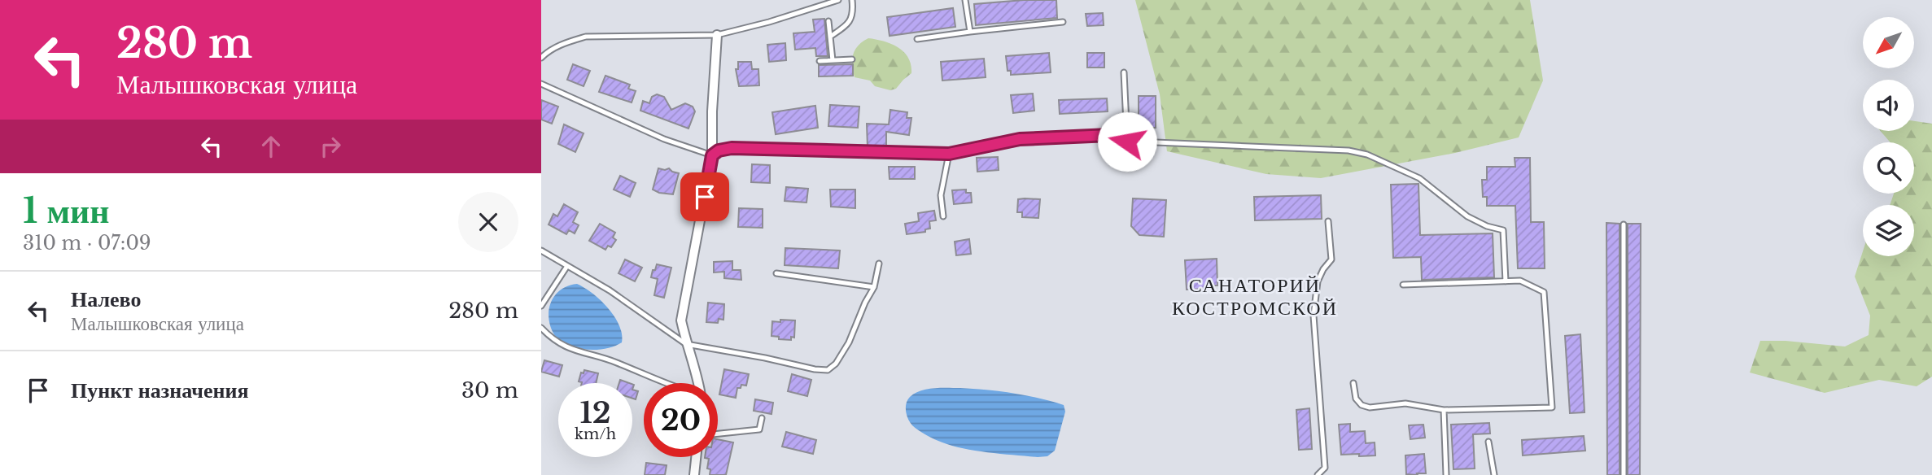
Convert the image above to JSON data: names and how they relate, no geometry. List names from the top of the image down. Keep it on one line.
{"districts":["САНАТОРИЙ КОСТРОМСКОЙ"],"north":"bottom left","page":{"turn":["280 m","Малышковская улица"],"heading":["1 мин","310 m · 07:09"],"list":[{"name":"Налево","note":"Малышковская улица","value":"280 m"},{"name":"Пункт назначения","value":"30 m"}],"speed":"12 km/h","limit":"20"}}
